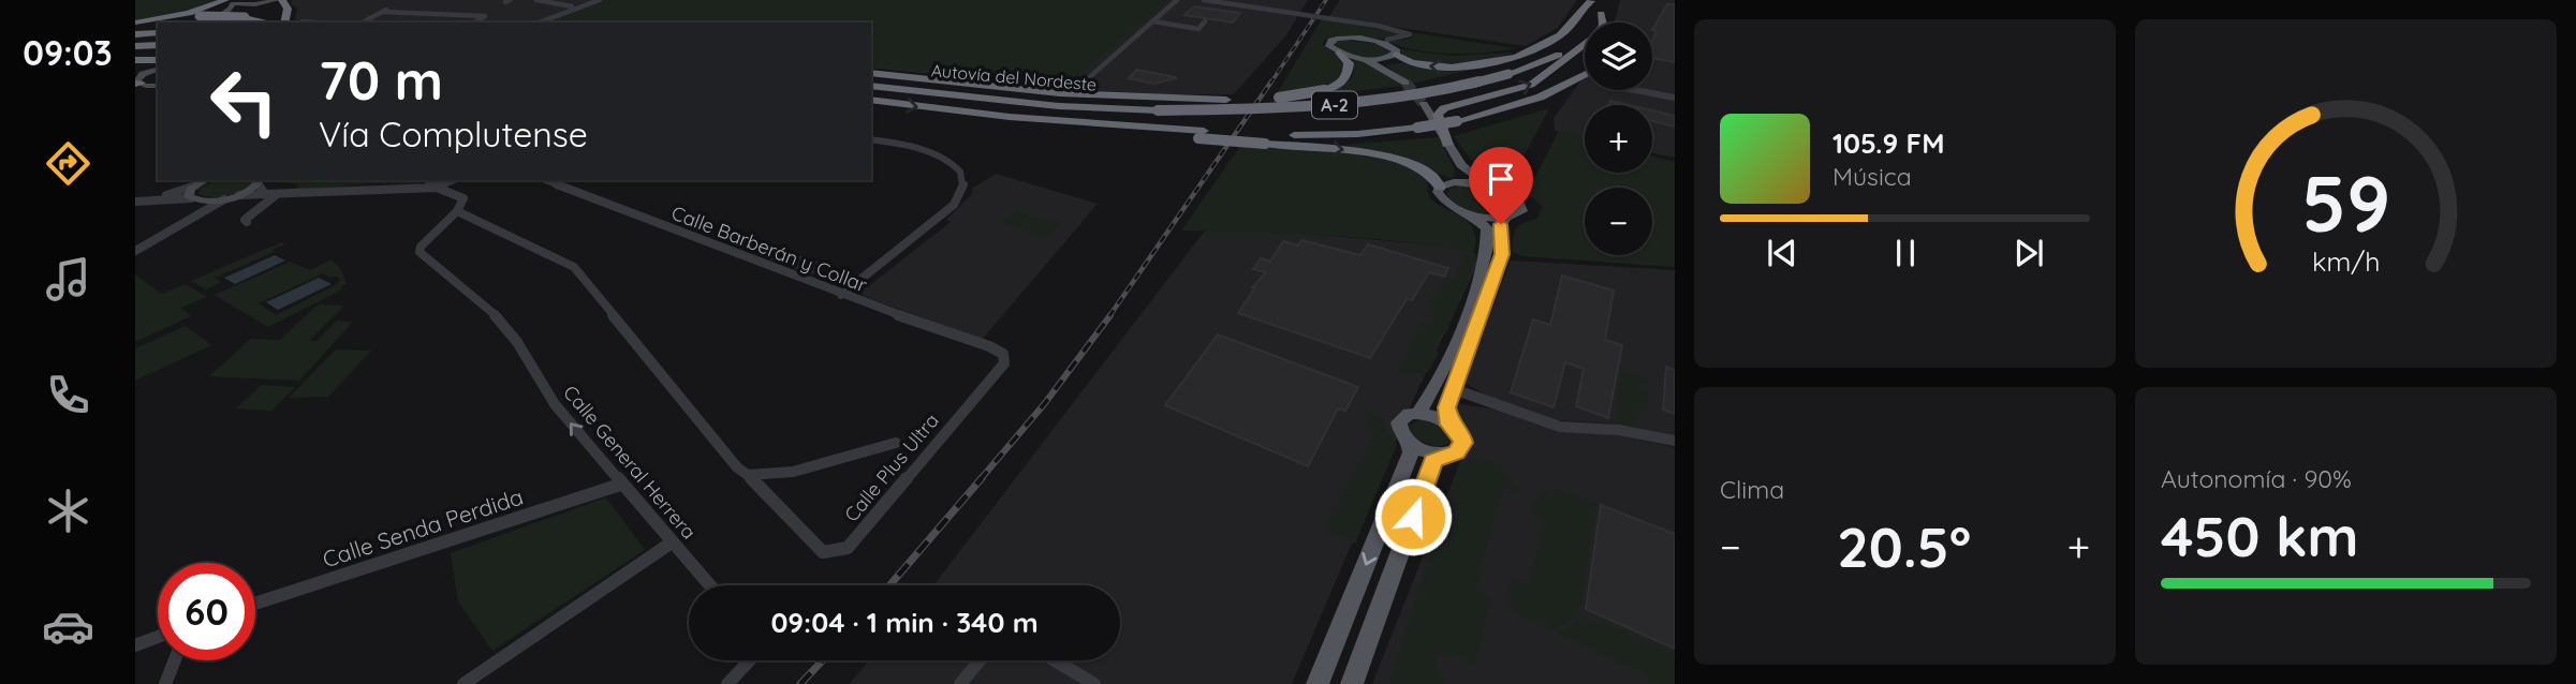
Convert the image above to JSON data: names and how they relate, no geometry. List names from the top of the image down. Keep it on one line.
{"streets":{"highway":["Autovía del Nordeste","A-2"],"street":["Calle Barberán y Collar","Calle General Herrera","Calle Plus Ultra","Calle Senda Perdida"]},"crossings":[["Autovía del Nordeste","A-2"],["Calle Barberán y Collar","Calle Plus Ultra"],["Calle General Herrera","Calle Plus Ultra"],["Calle General Herrera","Calle Senda Perdida"]],"one_way":["Calle General Herrera"],"page":{"tabs":"09:03","map_buttons":["+","−"],"turn":["70 m","Vía Complutense"],"song":["105.9 FM","Música"],"tile":["Clima",["Autonomía · 90%","450 km"]],"heat":["−","20.5°","+"],"limit":"60","trip":"09:04 · 1 min · 340 m","gauge":["59","km/h"]}}
